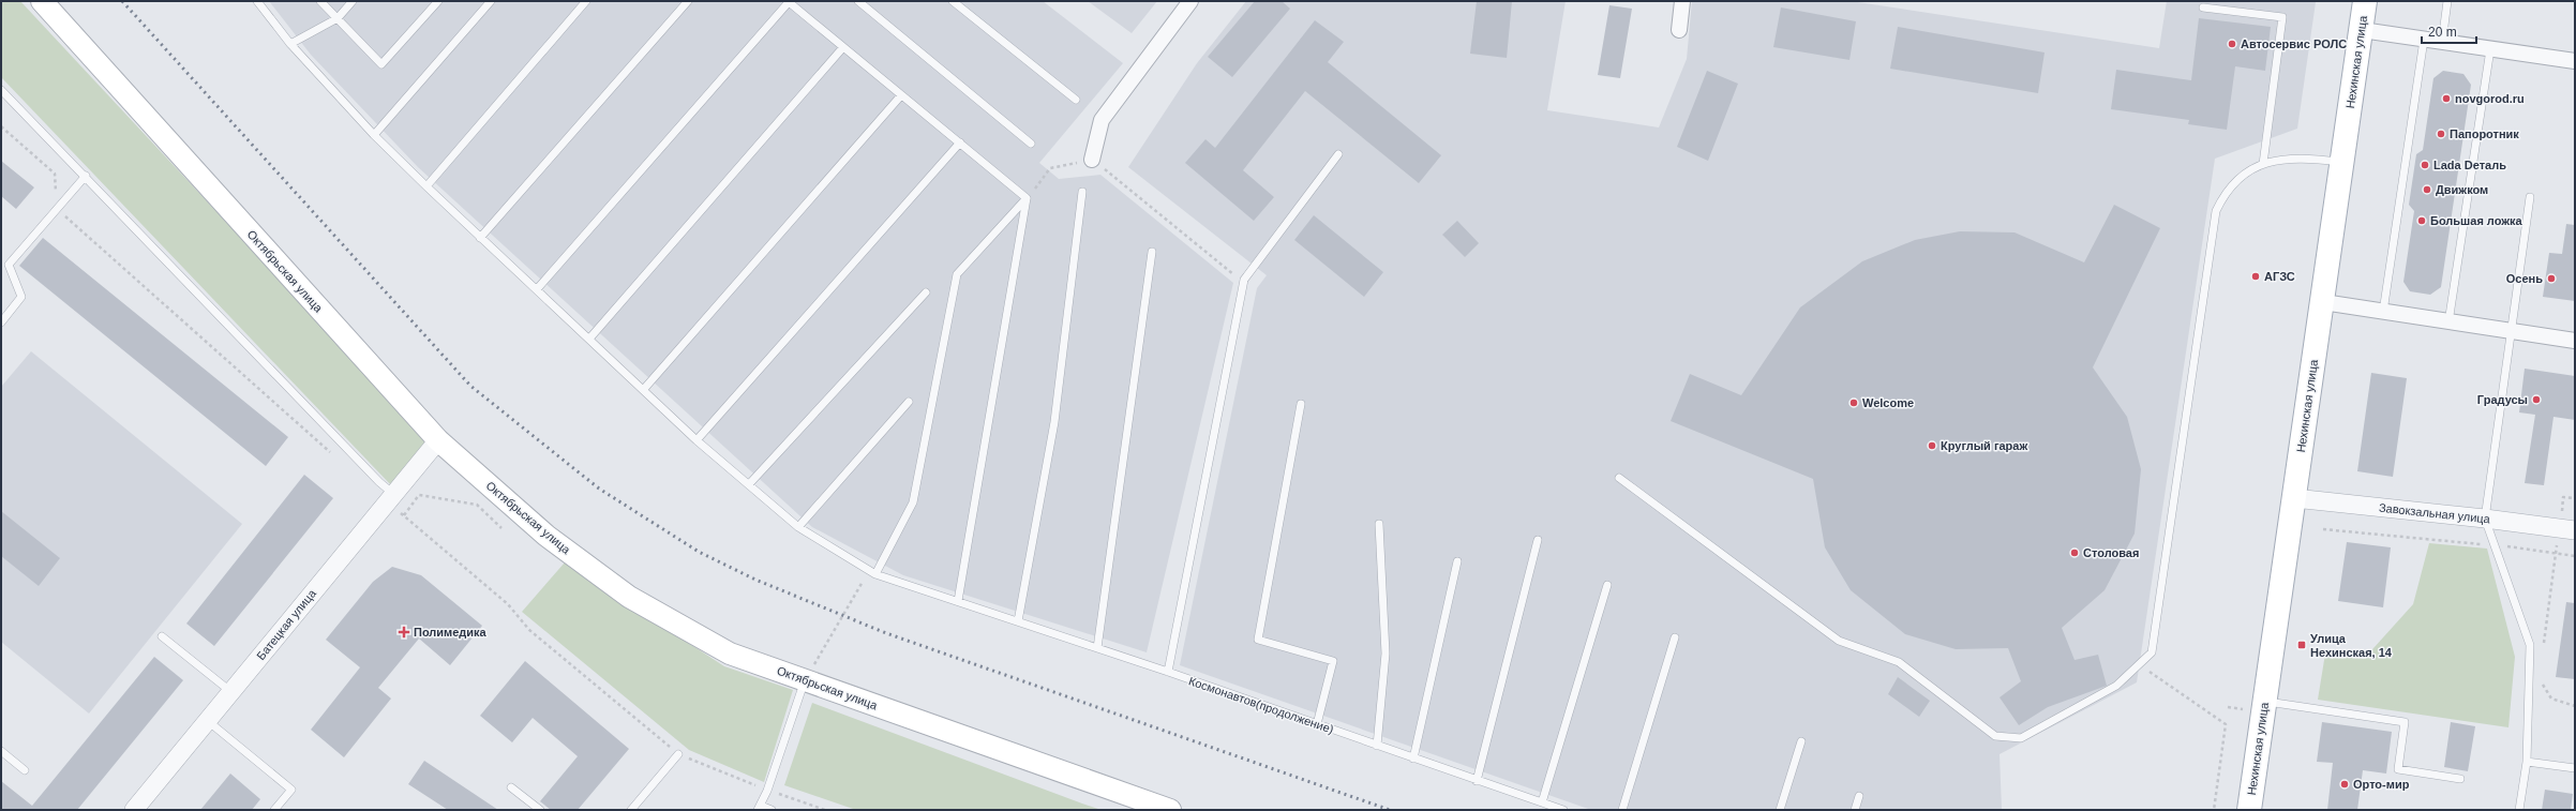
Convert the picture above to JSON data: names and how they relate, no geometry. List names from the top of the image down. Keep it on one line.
{"streets":{"main road":["Нехинская улица","Октябрьская улица"],"street":["Завокзальная улица","Батецкая улица"],"lane":["Космонавтов(продолжение)"]},"crossings":[["Нехинская улица","Завокзальная улица"],["Октябрьская улица","Батецкая улица"]],"places":{"other":["Автосервис РОЛС","novgorod.ru","Папоротник","Lada Dеталь","Движком","Большая ложка","АГЗС","Осень","Градусы","Welcome","Круглый гараж","Столовая","Орто-мир"],"health":["Полимедика"],"transit":["Улица Нехинская, 14"]},"scale_bar":"20 m"}
